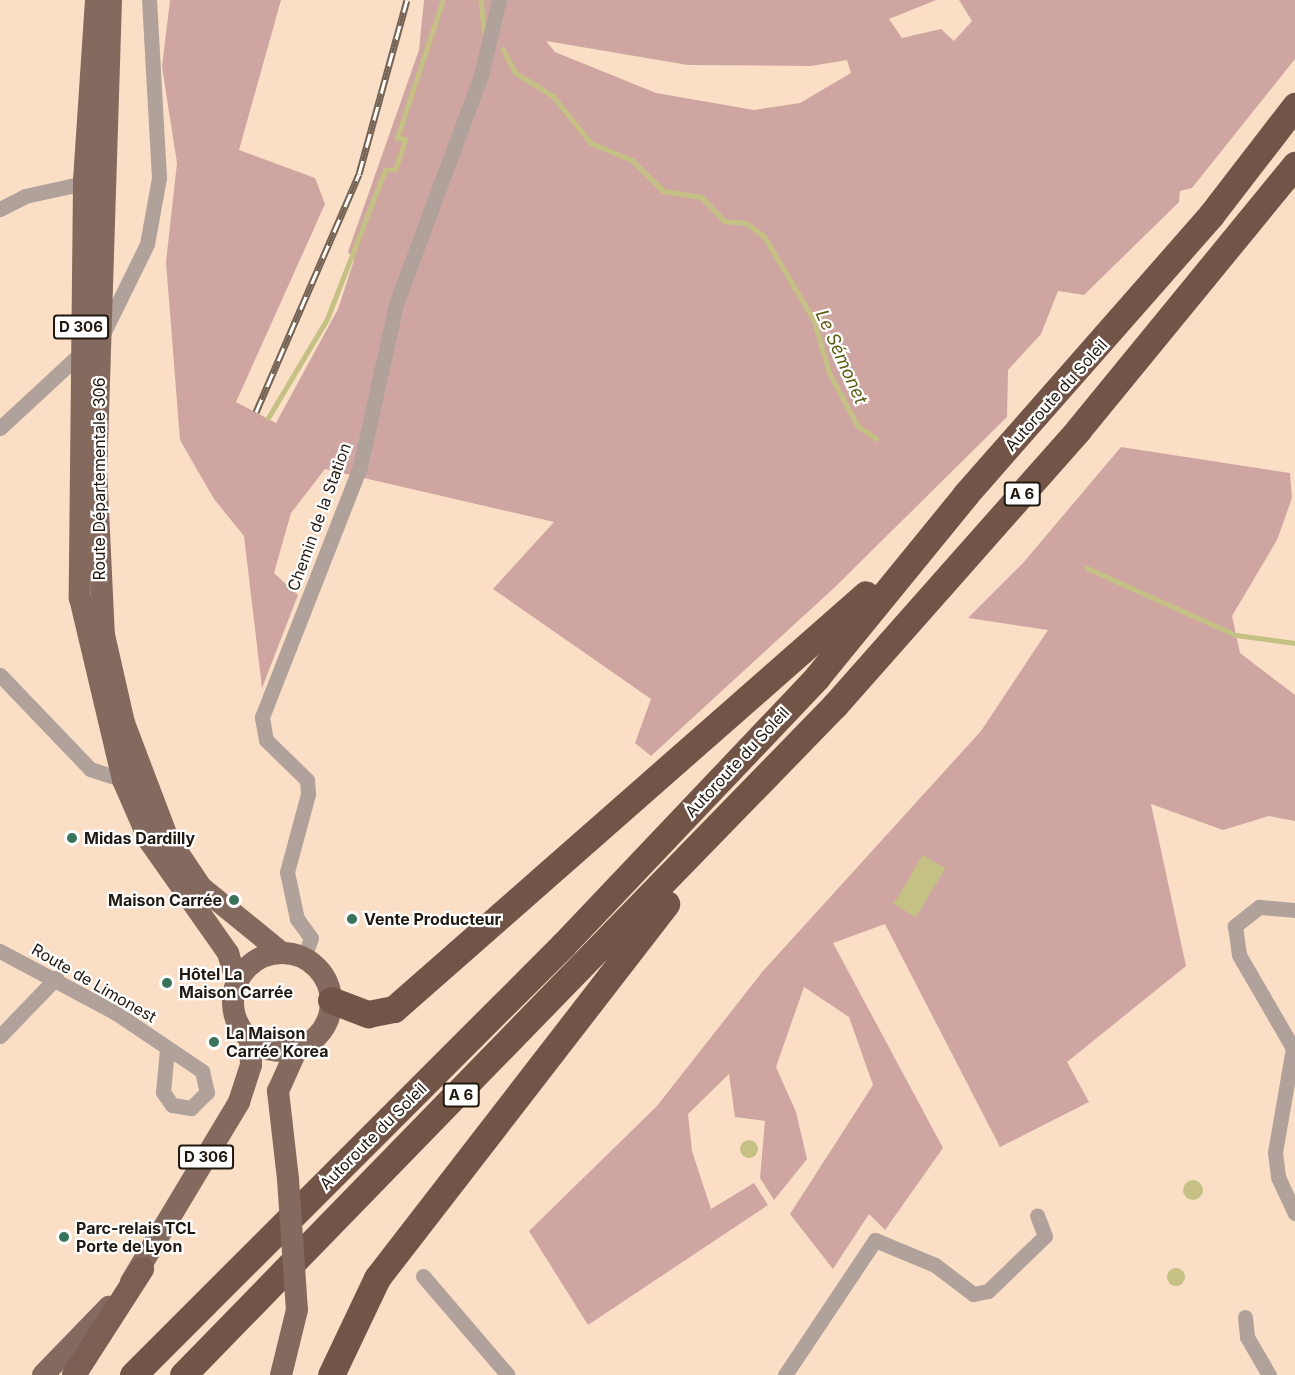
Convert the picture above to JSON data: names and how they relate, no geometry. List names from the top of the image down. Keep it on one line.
{"streets":{"highway":["Autoroute du Soleil","A 6"],"main road":["D 306","Route Départementale 306"],"street":["Chemin de la Station","Route de Limonest"]},"crossings":[["D 306","Route Départementale 306"],["D 306","Chemin de la Station"],["Route Départementale 306","Chemin de la Station"]],"water":["Le Sémonet"],"places":["Midas Dardilly","Maison Carrée","Vente Producteur","Hôtel La Maison Carrée","La Maison Carrée Korea","Parc-relais TCL Porte de Lyon"]}
